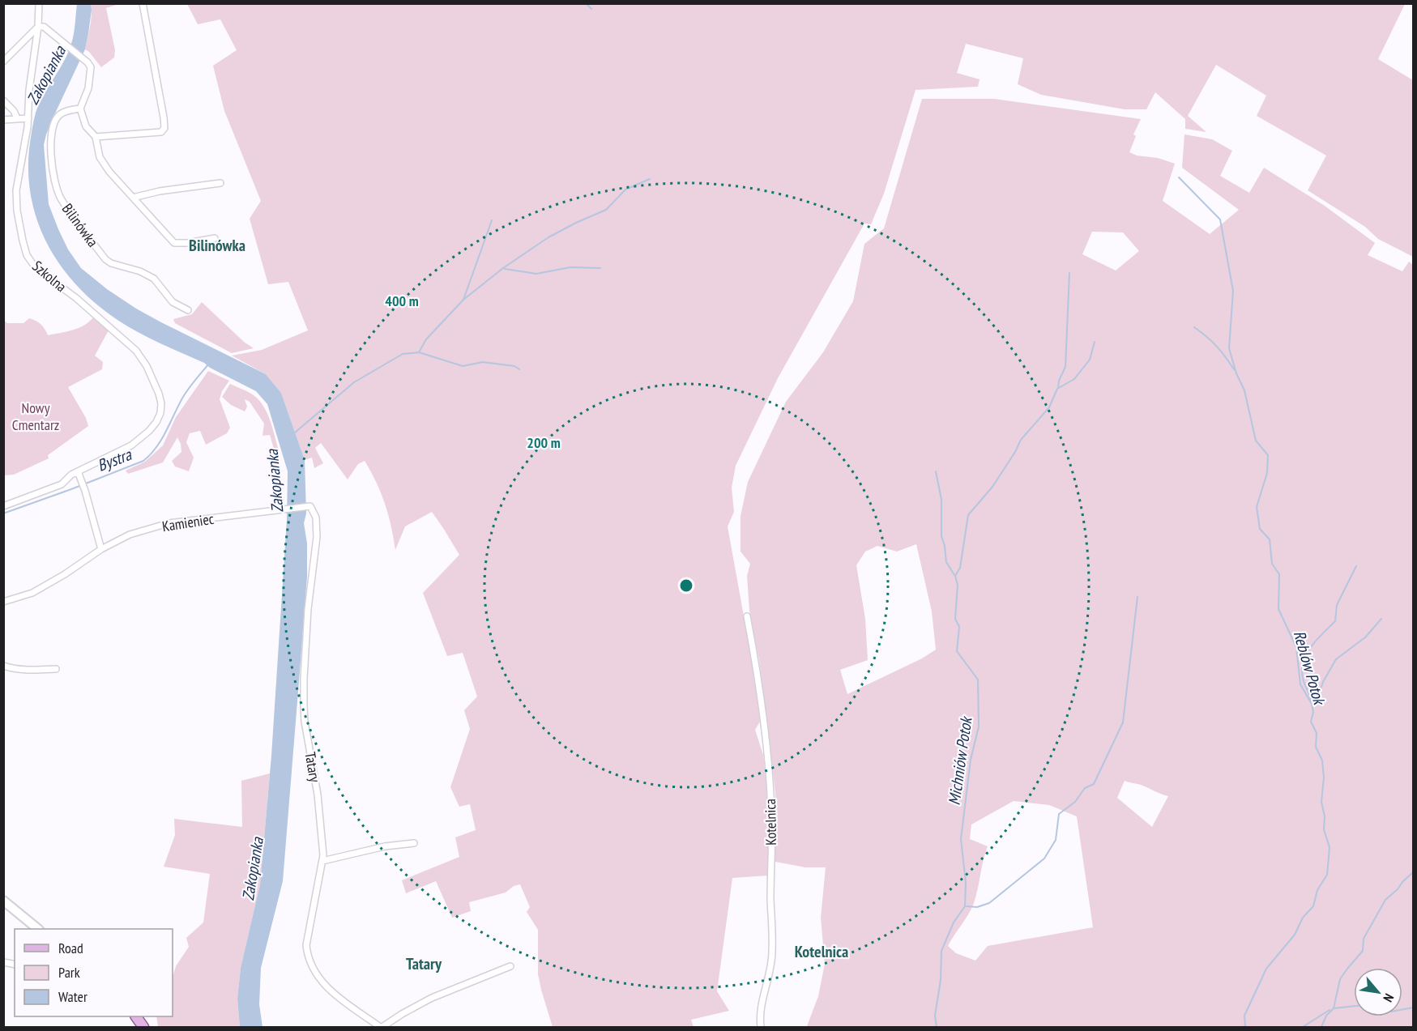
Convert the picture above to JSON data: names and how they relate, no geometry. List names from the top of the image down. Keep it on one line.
{"streets":{"street":["Bilinówka","Szkolna","Kamieniec","Tatary","Kotelnica"]},"crossings":[["Kamieniec","Tatary"]],"districts":["Bilinówka","Kotelnica","Tatary"],"water":["Zakopianka","Bystra","Reblów Potok","Michniów Potok"],"parks":["Nowy Cmentarz"],"legend":["Road","Park","Water"],"north":"bottom right","rings":["400 m","200 m"]}
